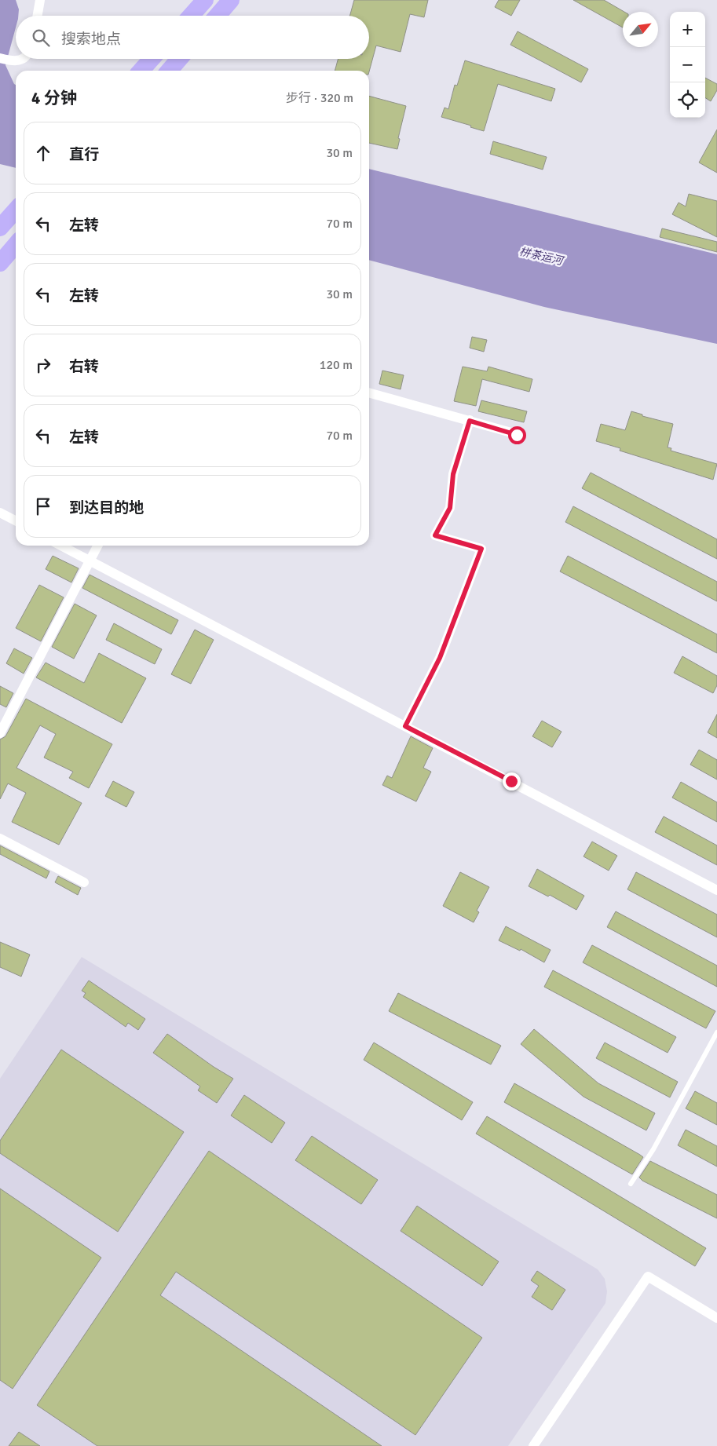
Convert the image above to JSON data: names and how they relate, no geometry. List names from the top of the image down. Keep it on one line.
{"water":["栟茶运河"],"north":"top right","page":{"map_buttons":["+","−"],"search":"搜索地点","heading":["4 分钟","步行 · 320 m"],"list":[["直行","30 m"],["左转","70 m"],["左转","30 m"],["右转","120 m"],["左转","70 m"],"到达目的地"]}}
